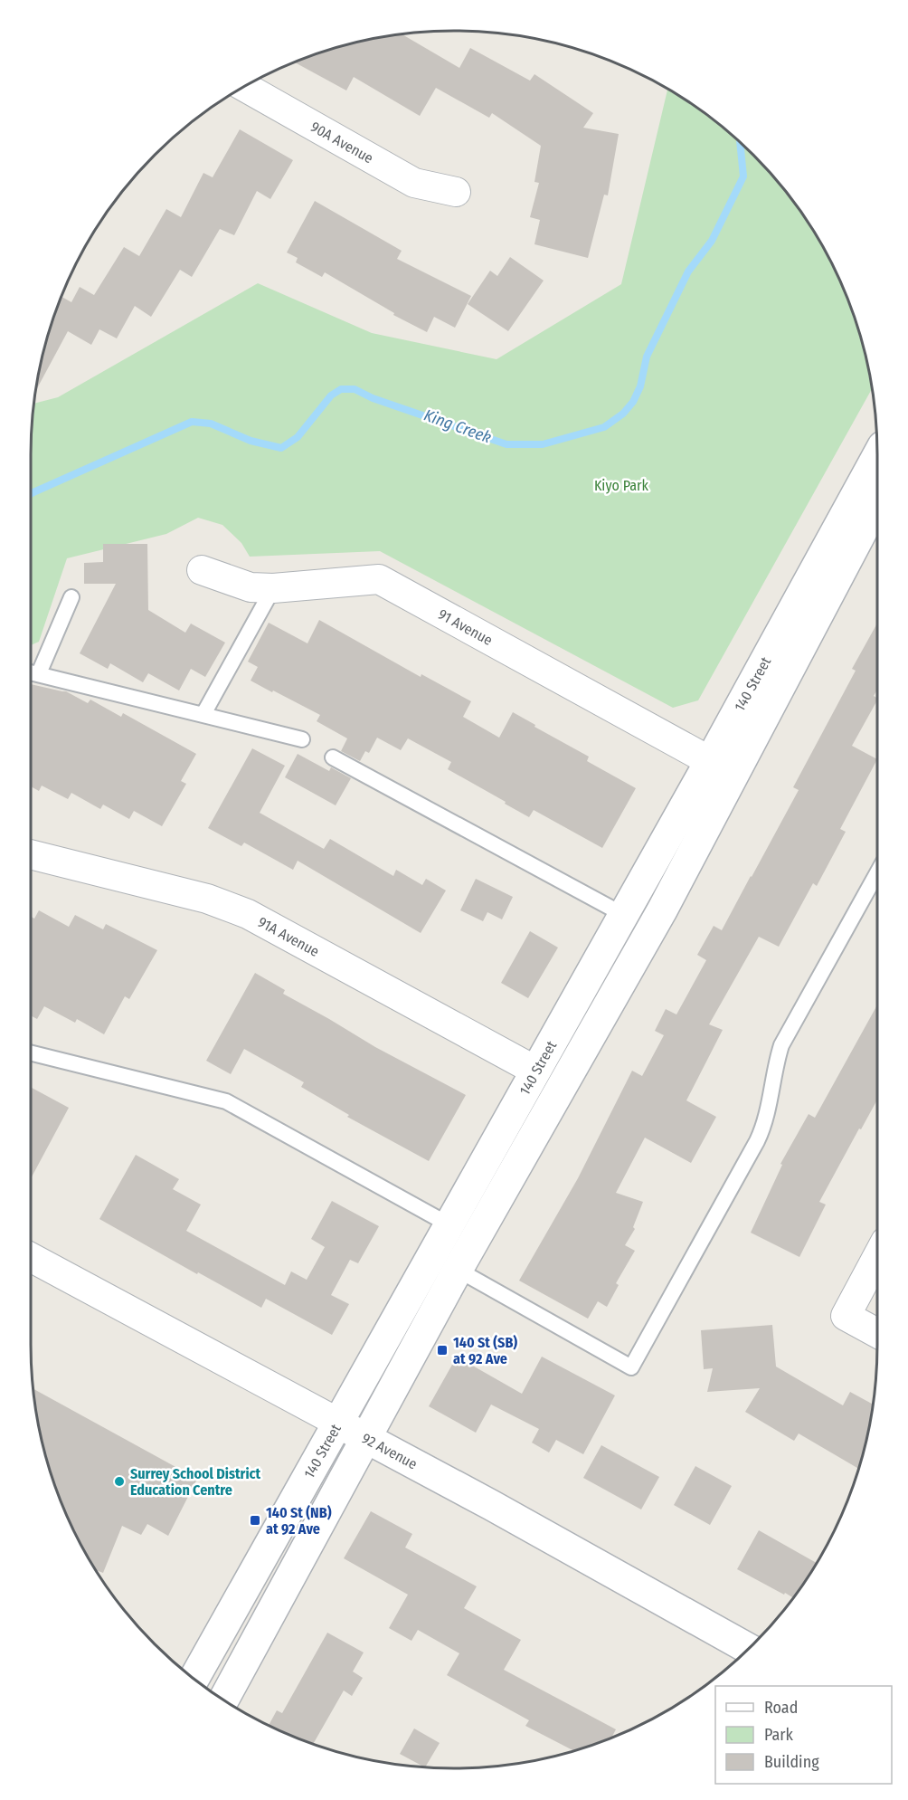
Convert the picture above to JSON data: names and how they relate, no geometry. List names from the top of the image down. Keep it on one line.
{"streets":{"main road":["140 Street","92 Avenue"],"street":["90A Avenue","91 Avenue","91A Avenue"]},"crossings":[["91 Avenue","140 Street"],["140 Street","91A Avenue"],["140 Street","92 Avenue"]],"water":["King Creek"],"parks":["Kiyo Park"],"places":{"transit":["140 St (SB) at 92 Ave","140 St (NB) at 92 Ave"],"other":["Surrey School District Education Centre"]},"legend":["Road","Park","Building"]}
